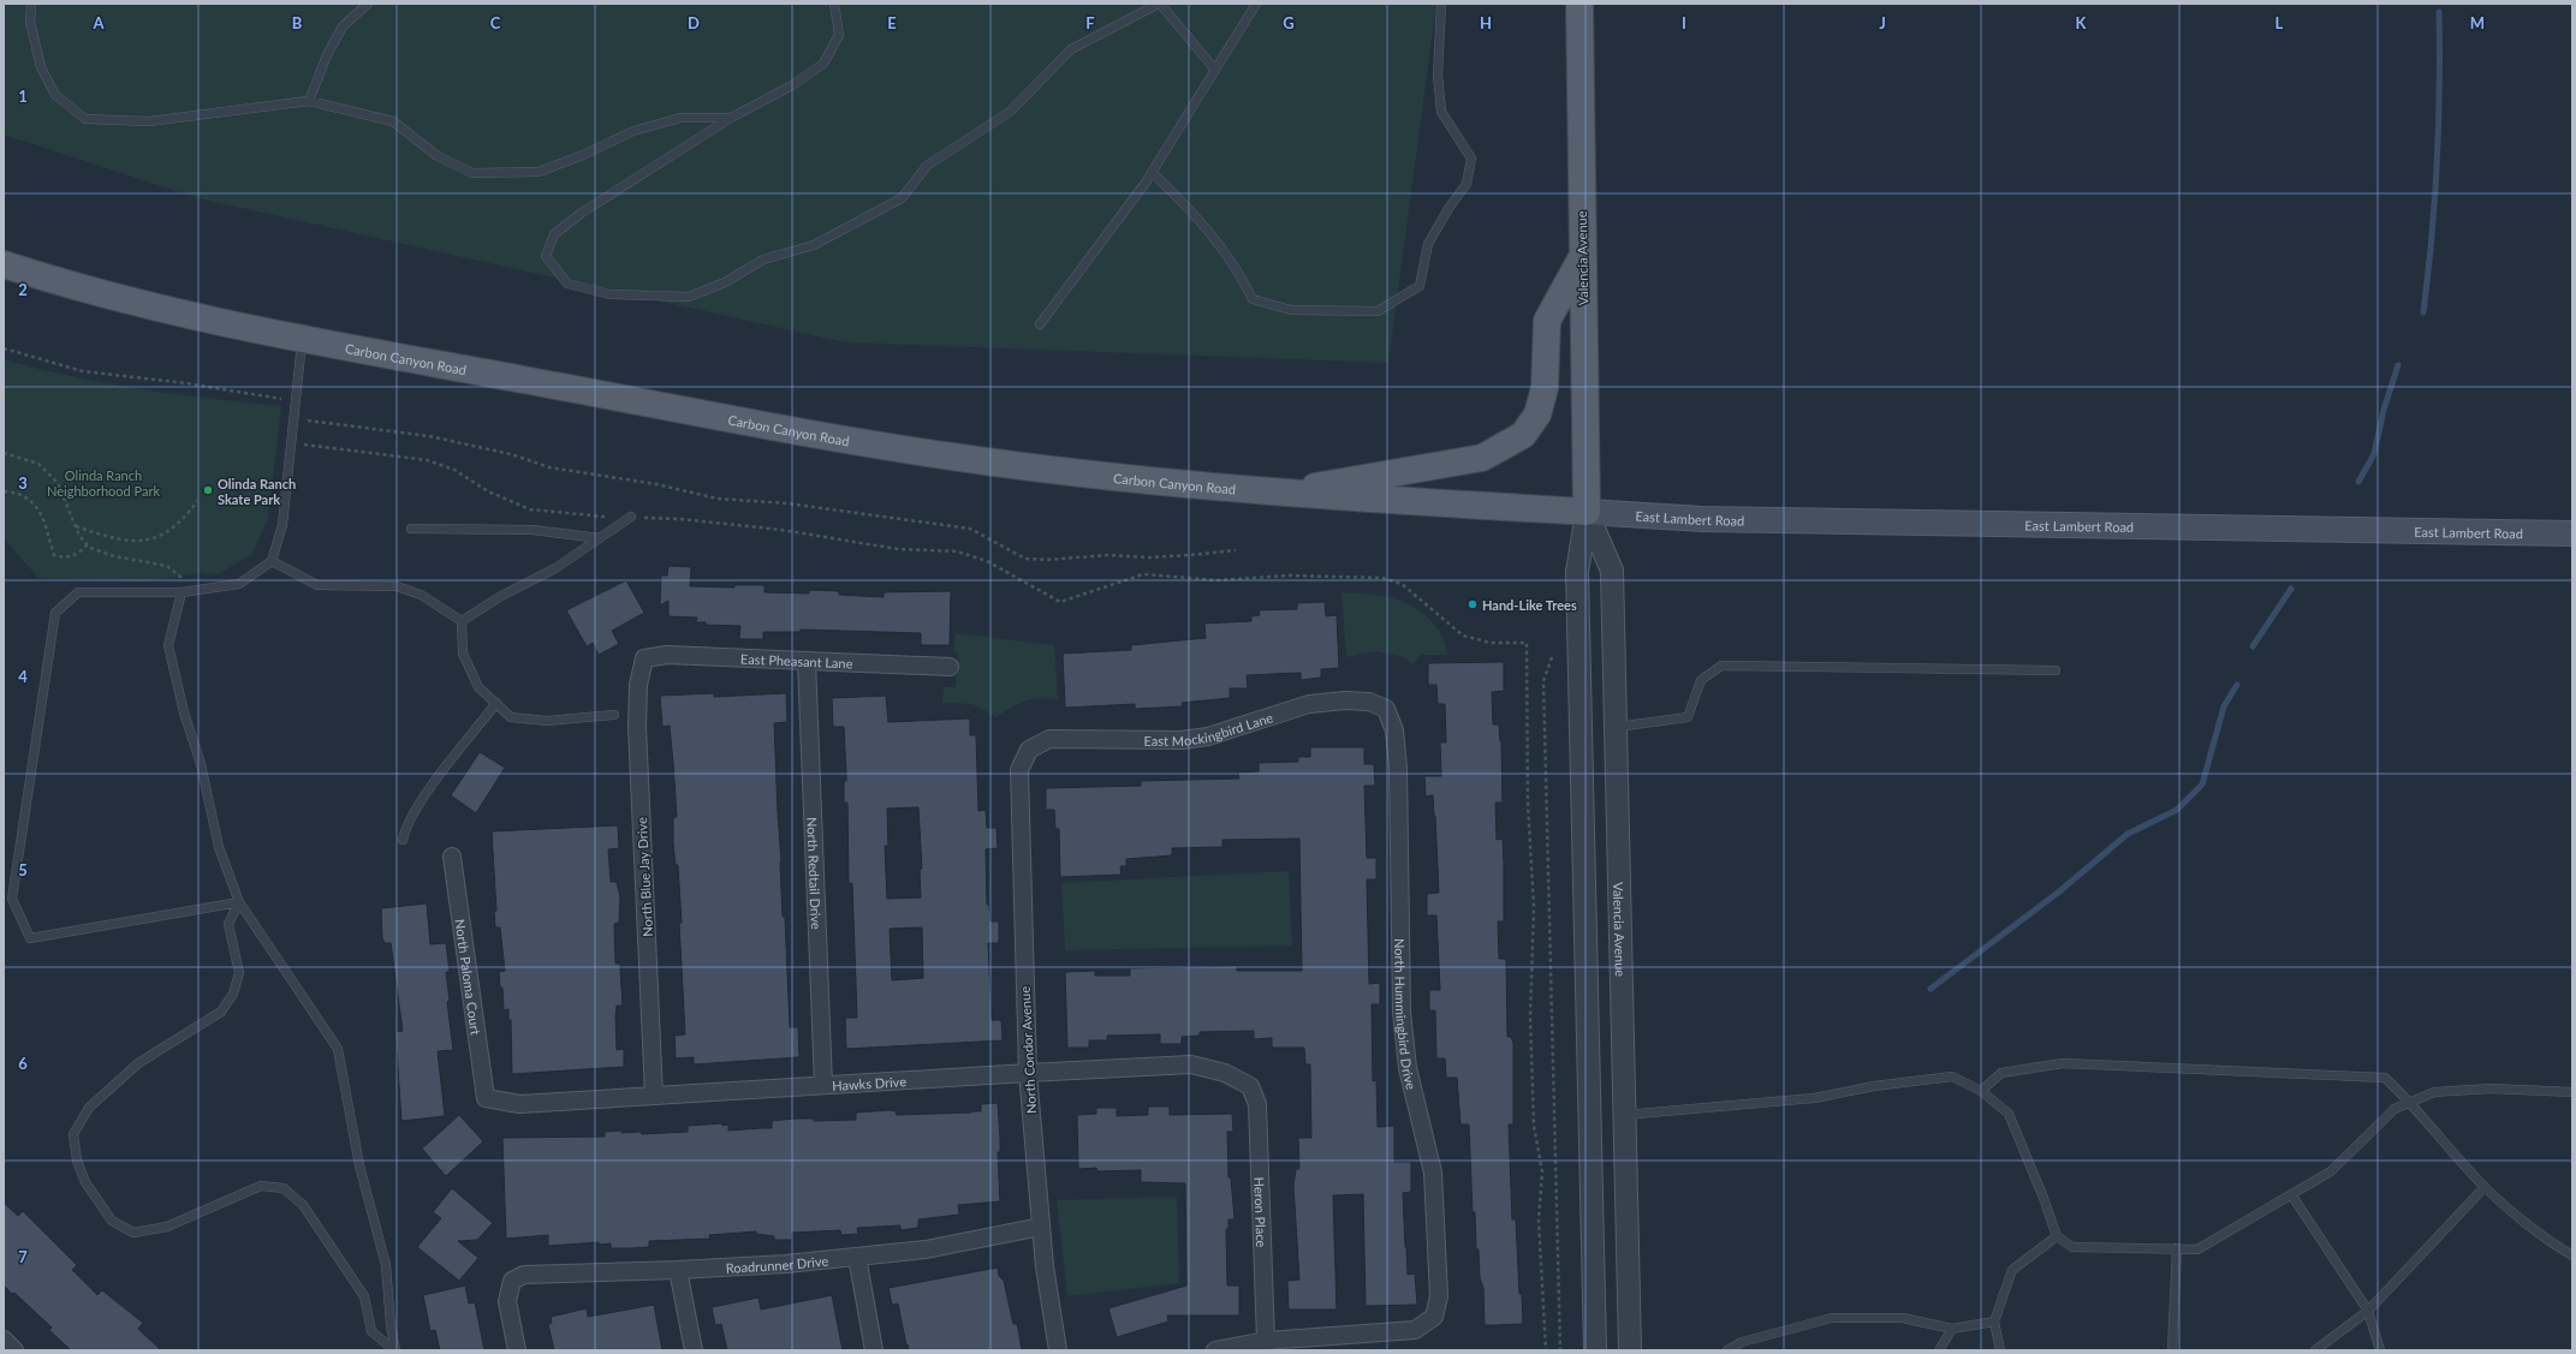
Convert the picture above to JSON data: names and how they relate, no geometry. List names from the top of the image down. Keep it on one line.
{"streets":{"main road":["Valencia Avenue","Carbon Canyon Road","East Lambert Road"],"street":["East Pheasant Lane","East Mockingbird Lane","North Redtail Drive","North Blue Jay Drive","North Paloma Court","North Hummingbird Drive","North Condor Avenue","Hawks Drive","Heron Place","Roadrunner Drive"]},"crossings":[["Valencia Avenue","Carbon Canyon Road"],["Valencia Avenue","East Lambert Road"],["Carbon Canyon Road","East Lambert Road"],["East Pheasant Lane","North Redtail Drive"],["East Pheasant Lane","North Blue Jay Drive"],["East Mockingbird Lane","North Hummingbird Drive"],["East Mockingbird Lane","North Condor Avenue"],["North Redtail Drive","Hawks Drive"],["North Blue Jay Drive","Hawks Drive"],["North Paloma Court","Hawks Drive"],["North Hummingbird Drive","Heron Place"],["North Condor Avenue","Hawks Drive"],["North Condor Avenue","Roadrunner Drive"],["Hawks Drive","Heron Place"]],"parks":["Olinda Ranch Neighborhood Park"],"places":["Olinda Ranch Skate Park","Hand-Like Trees"],"grid":{"columns":["A","B","C","D","E","F","G","H","I","J","K","L","M"],"rows":["1","2","3","4","5","6","7"]}}
